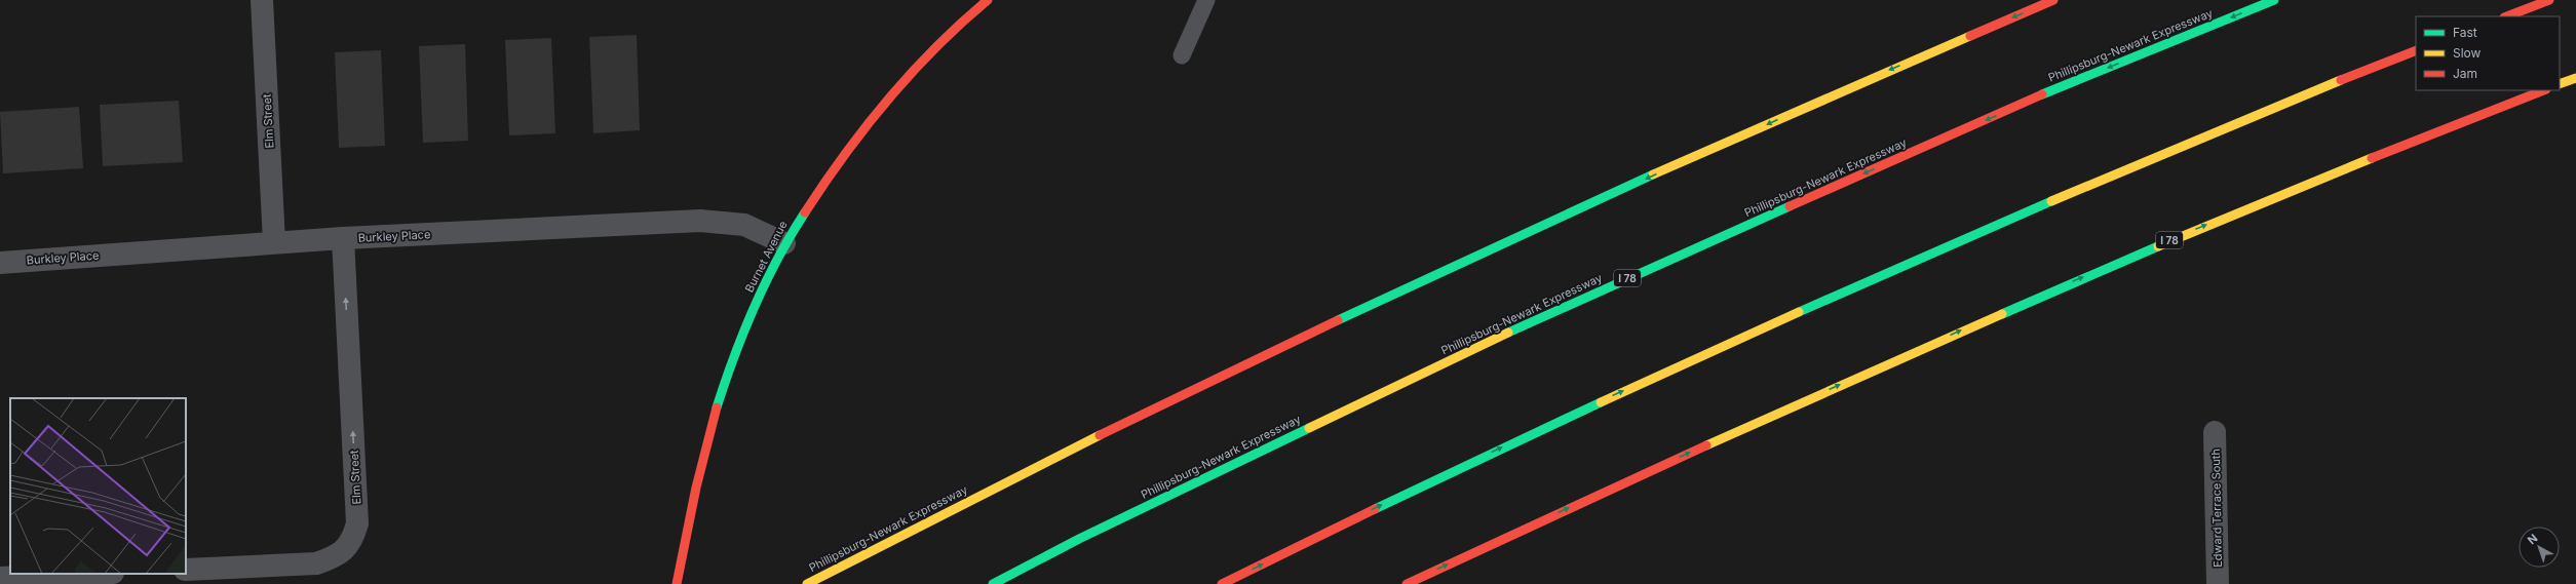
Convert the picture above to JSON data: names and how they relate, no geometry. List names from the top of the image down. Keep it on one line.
{"streets":{"main road":["Phillipsburg-Newark Expressway","I 78","Burnet Avenue"],"street":["Elm Street","Burkley Place","Edward Terrace South"]},"crossings":[["Elm Street","Burkley Place"],["Burkley Place","Burnet Avenue"]],"one_way":["Phillipsburg-Newark Expressway"],"legend":["Fast","Slow","Jam"],"north":"top left"}
